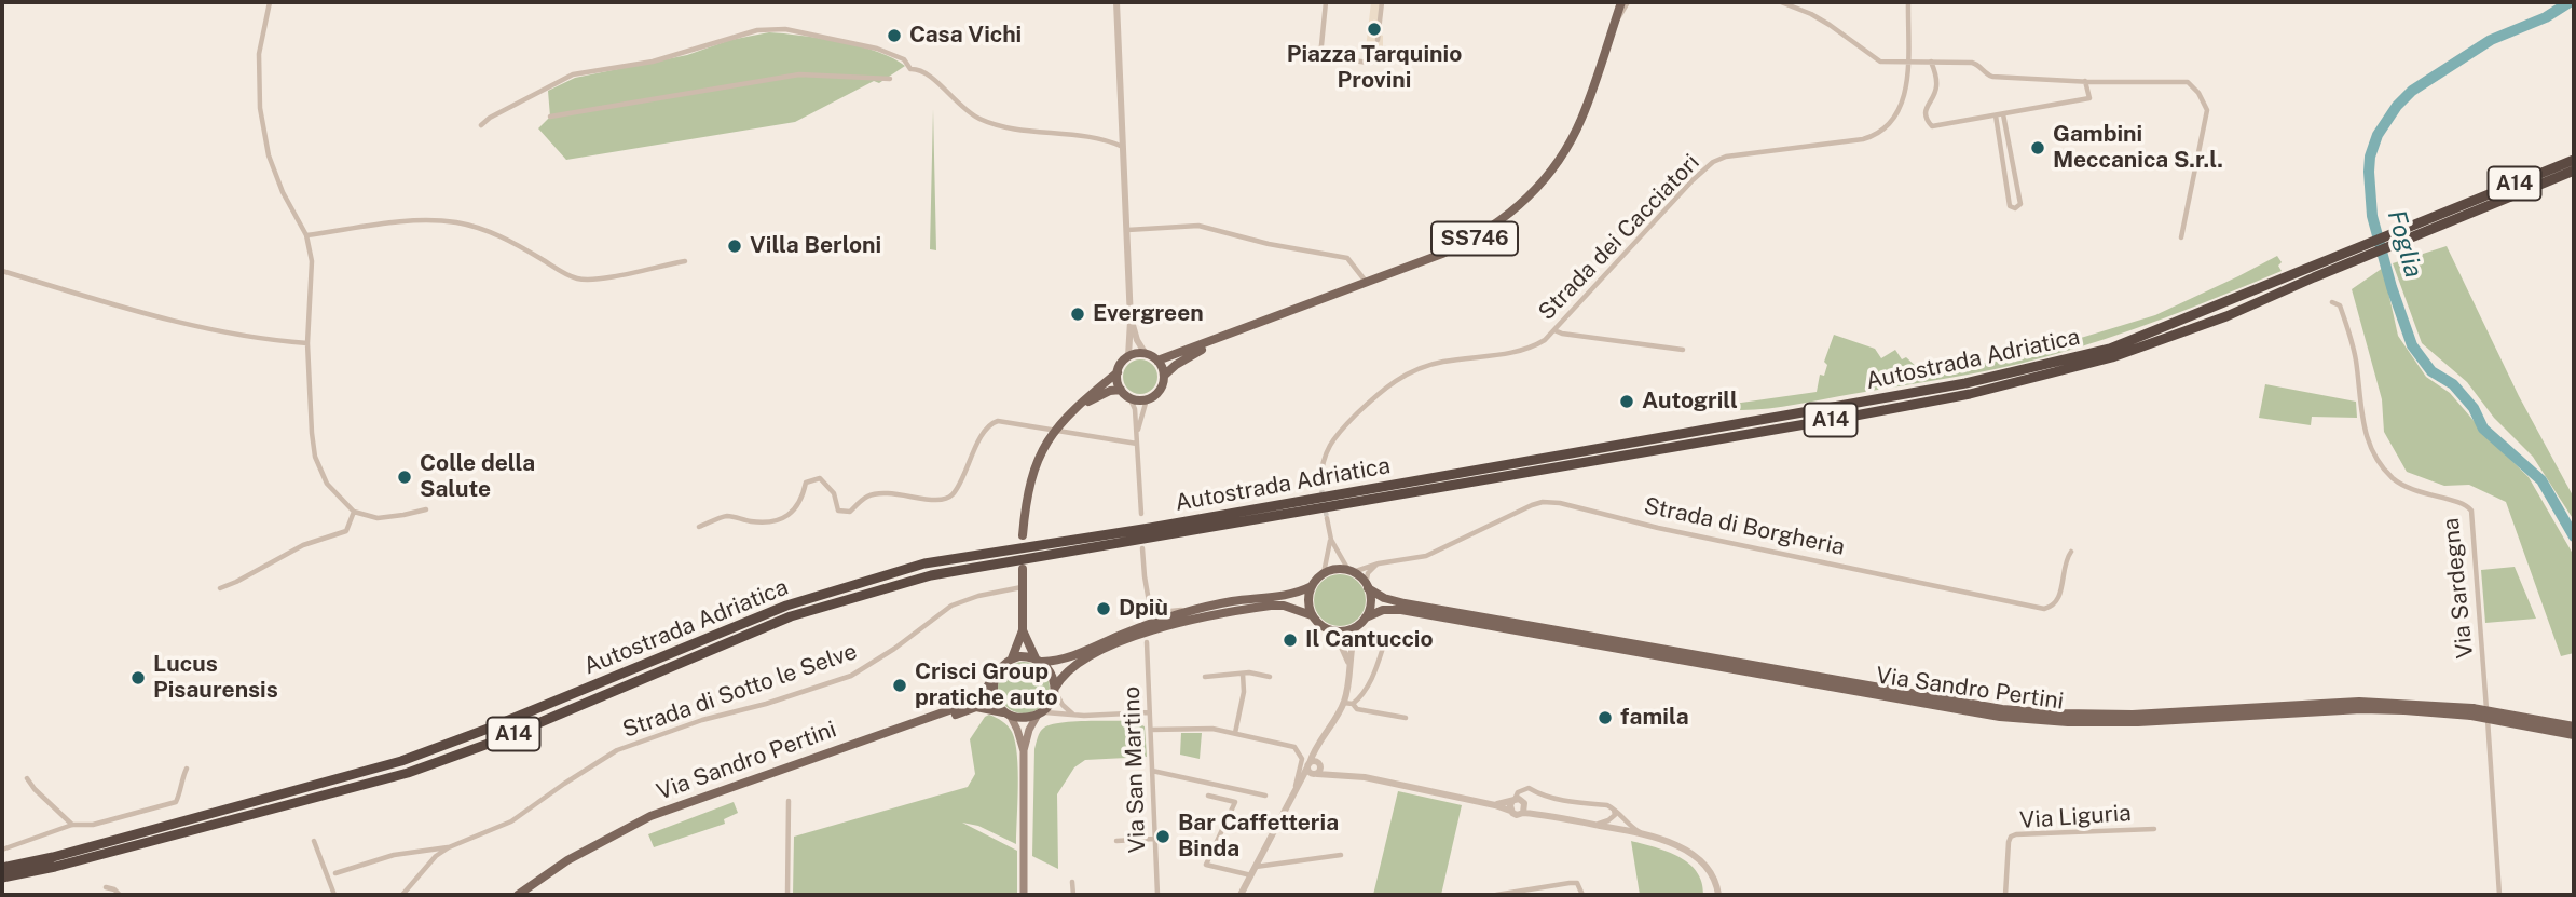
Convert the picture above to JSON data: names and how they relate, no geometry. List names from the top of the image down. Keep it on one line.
{"streets":{"highway":["A14","Autostrada Adriatica"],"main road":["SS746","Via Sandro Pertini"],"street":["Strada dei Cacciatori","Strada di Borgheria","Via Sardegna","Strada di Sotto le Selve","Via San Martino","Via Liguria"]},"crossings":[["Strada di Borgheria","Via Sandro Pertini"]],"water":["Foglia"],"places":["Piazza Tarquinio Provini","Casa Vichi","Gambini Meccanica S.r.l.","Villa Berloni","Evergreen","Autogrill","Colle della Salute","Dpiù","Il Cantuccio","Lucus Pisaurensis","Crisci Group pratiche auto","famila","Bar Caffetteria Binda"]}
